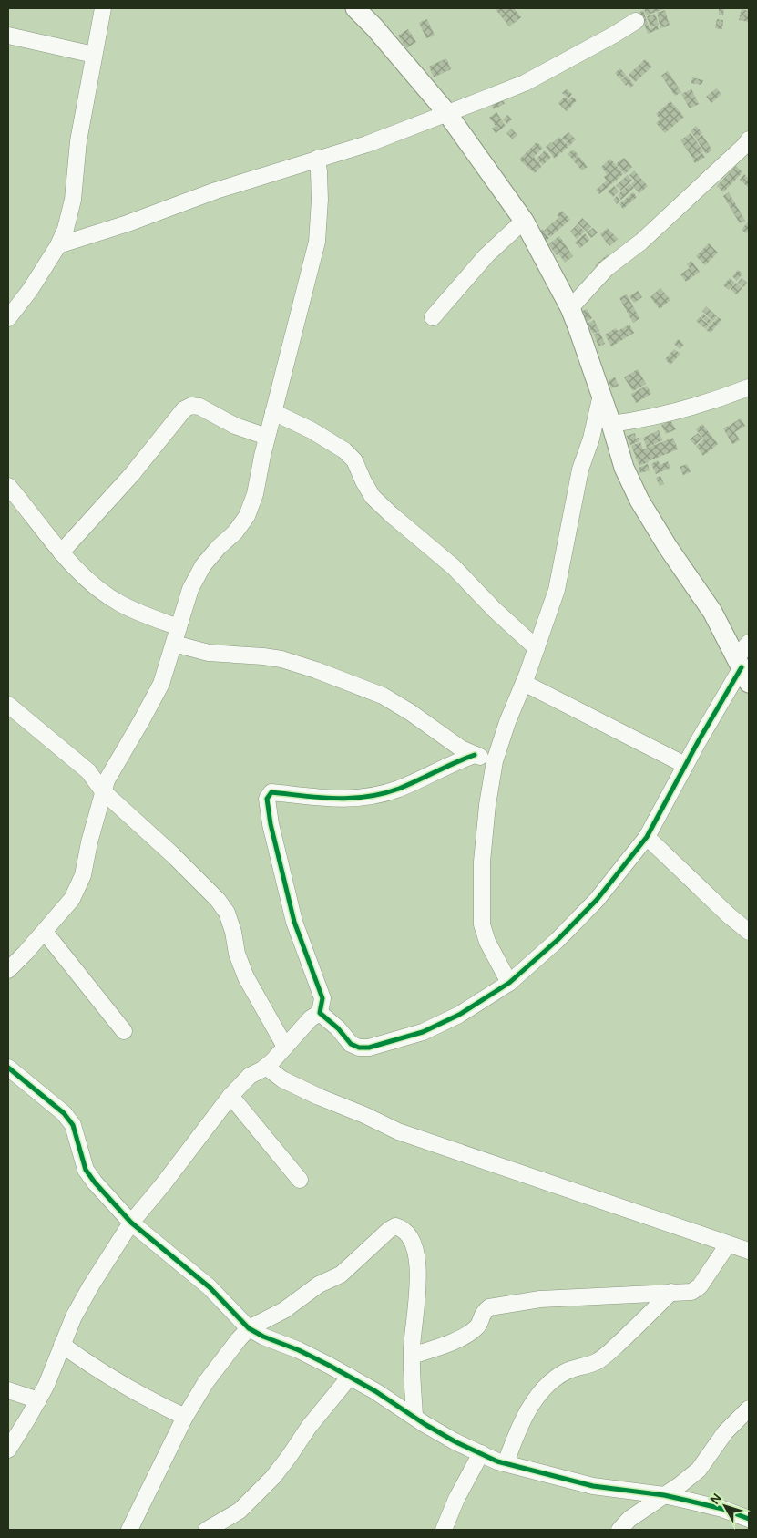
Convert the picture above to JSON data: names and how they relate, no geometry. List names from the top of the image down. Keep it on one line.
{"north":"top left"}
